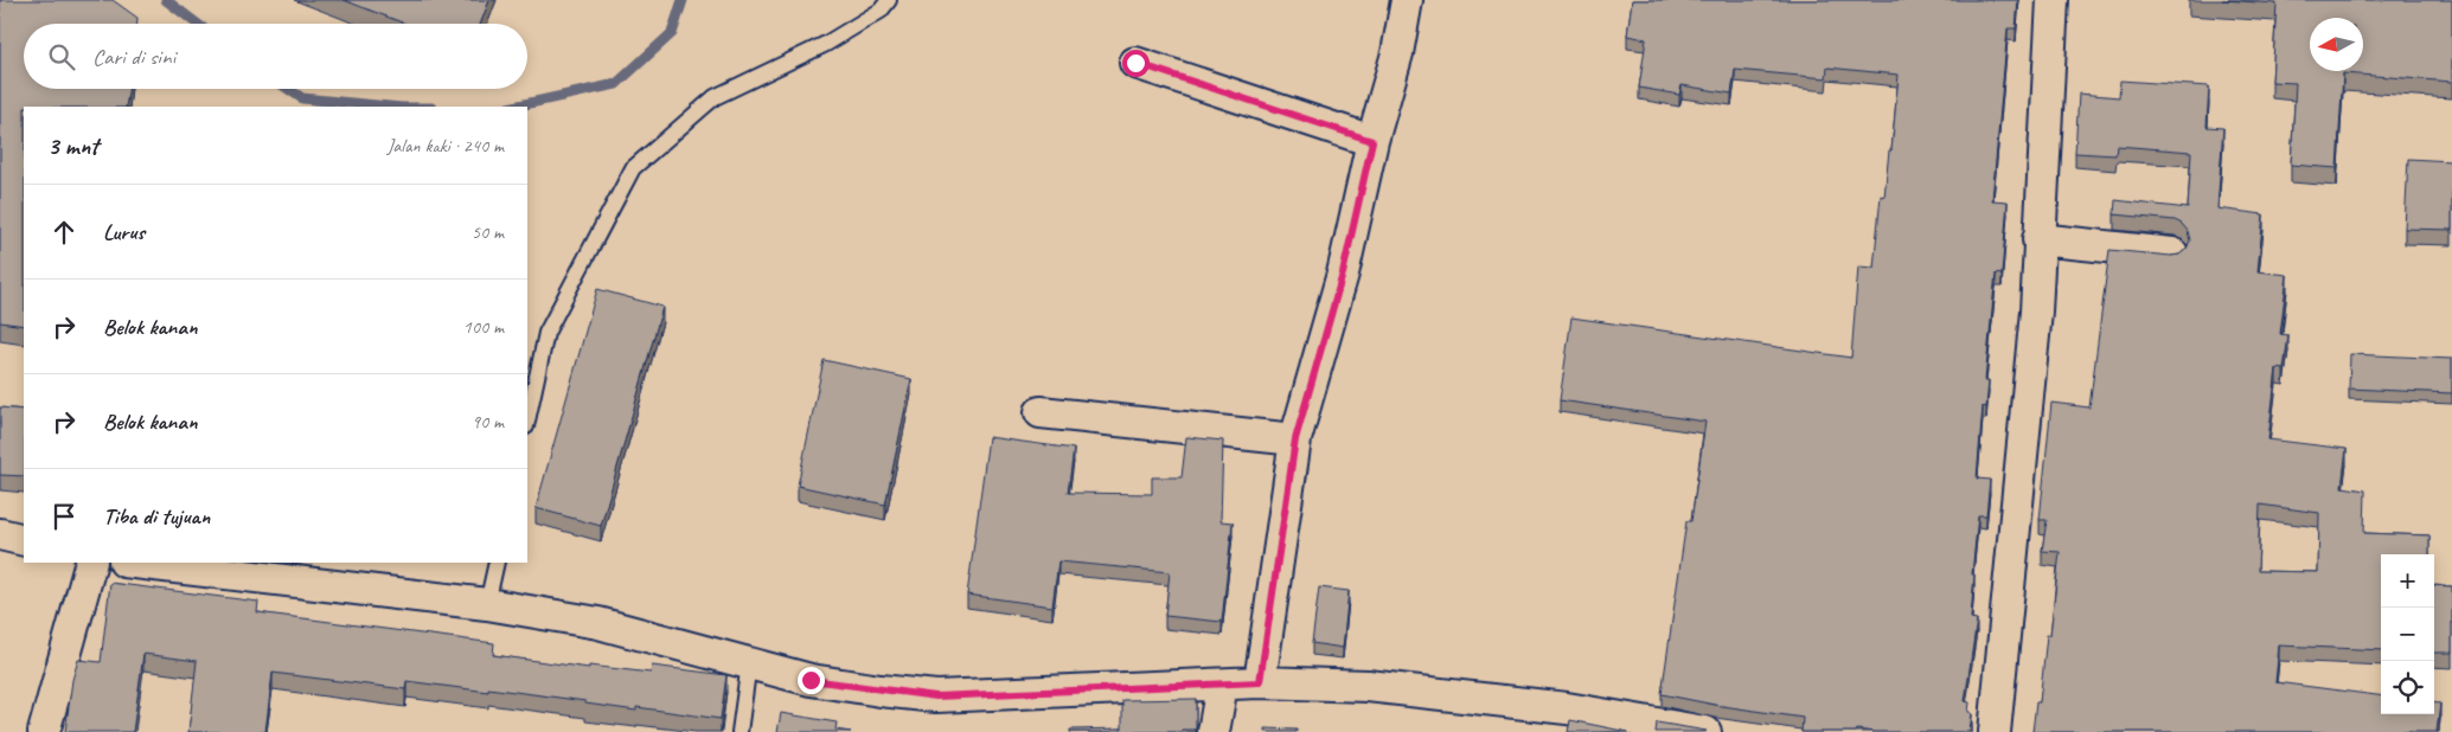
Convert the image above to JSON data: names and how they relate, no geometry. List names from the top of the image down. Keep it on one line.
{"north":"left","page":{"search":"Cari di sini","heading":["3 mnt","Jalan kaki · 240 m"],"list":[["Lurus","50 m"],["Belok kanan","100 m"],["Belok kanan","90 m"],"Tiba di tujuan"],"map_buttons":["+","−"]}}
